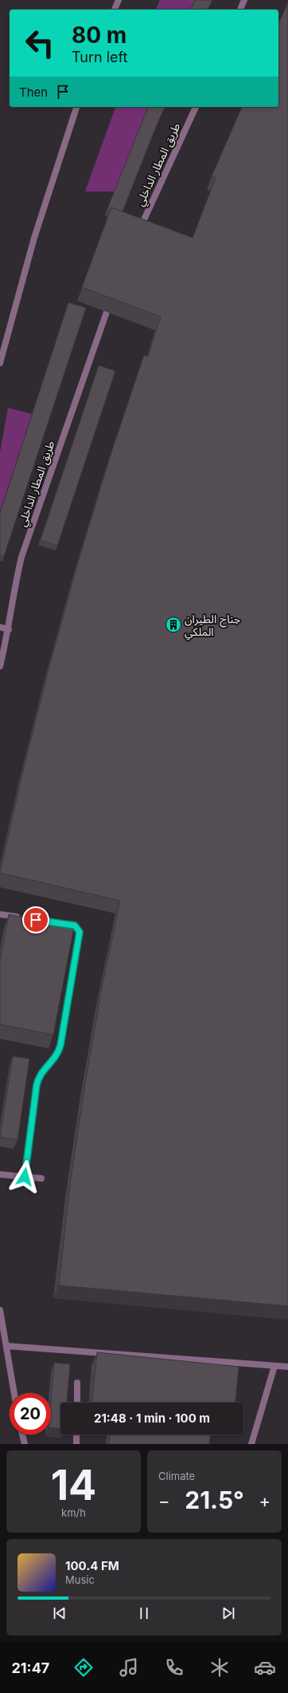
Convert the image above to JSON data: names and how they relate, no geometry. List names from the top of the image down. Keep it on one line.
{"streets":{"lane":["طريق المطار الداخلي"]},"places":{"building":["جناح الطيران الملكي"]},"page":{"turn":["80 m","Turn left"],"then":"Then","limit":"20","trip":"21:48 · 1 min · 100 m","tile":[["14","km/h"],"Climate"],"heat":["−","21.5°","+"],"song":["100.4 FM","Music"],"tabs":"21:47"}}
